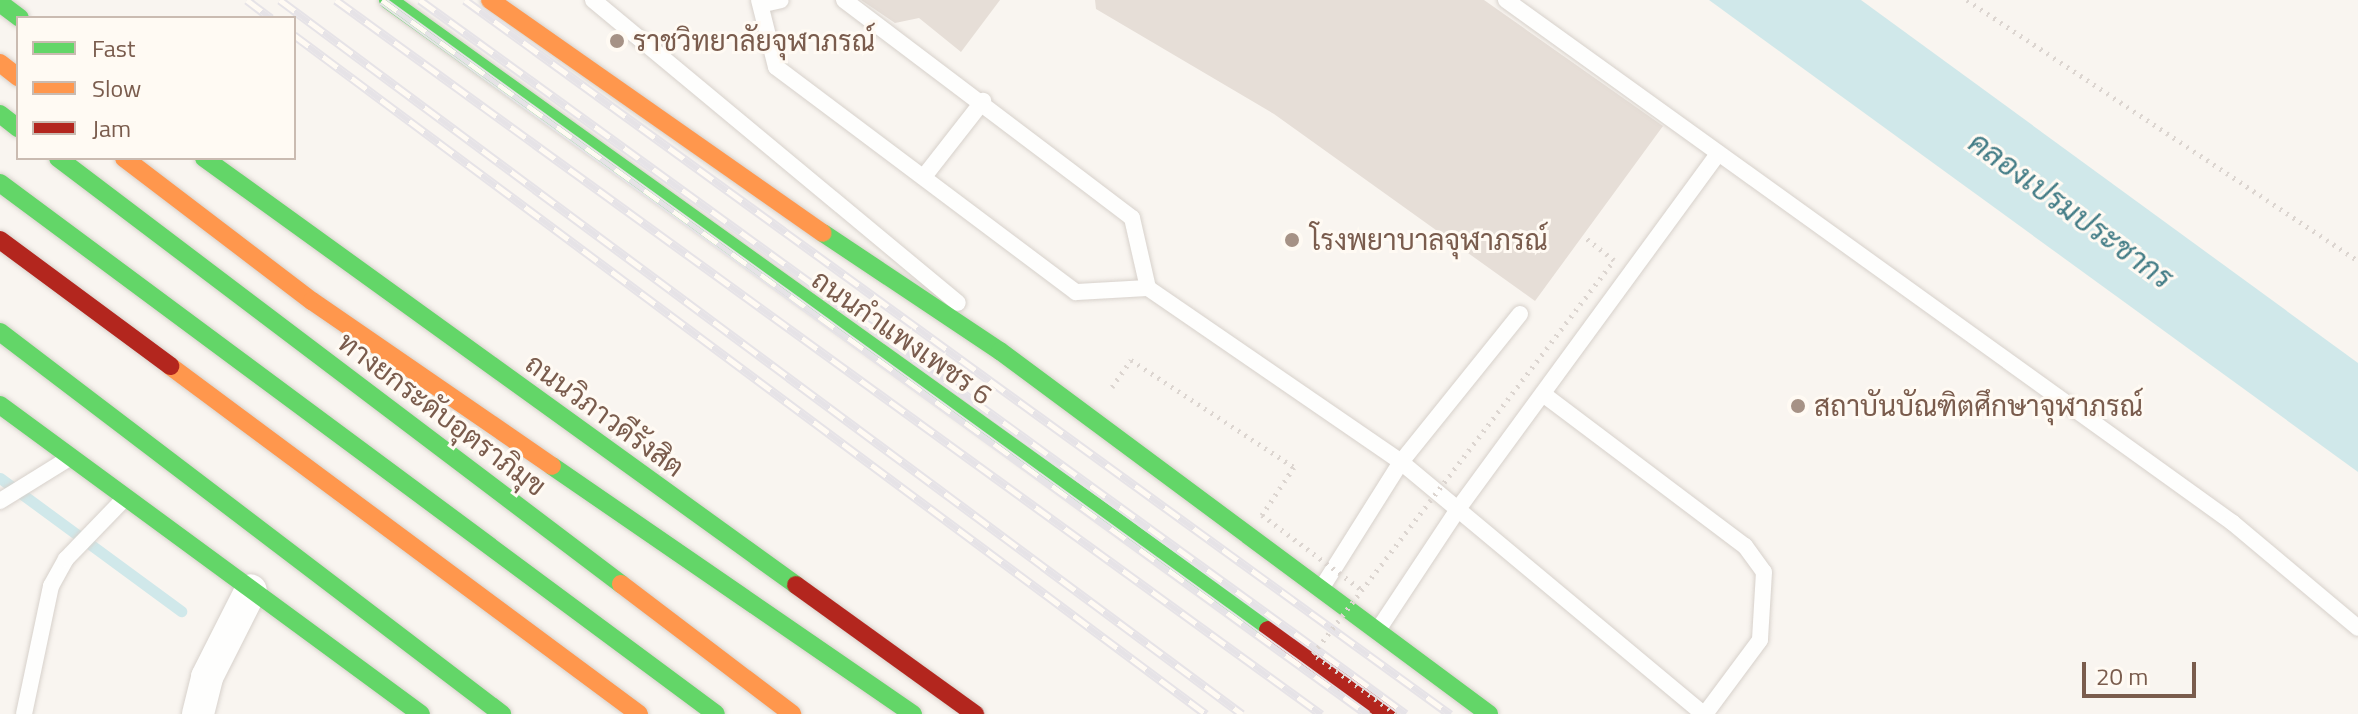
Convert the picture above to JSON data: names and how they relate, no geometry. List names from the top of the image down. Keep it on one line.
{"streets":{"main road":["ถนนกำแพงเพชร 6","ทางยกระดับอุตราภิมุข","ถนนวิภาวดีรังสิต"]},"water":["คลองเปรมประชากร"],"places":["ราชวิทยาลัยจุฬาภรณ์","โรงพยาบาลจุฬาภรณ์","สถาบันบัณฑิตศึกษาจุฬาภรณ์"],"legend":["Fast","Slow","Jam"],"scale_bar":"20 m"}
